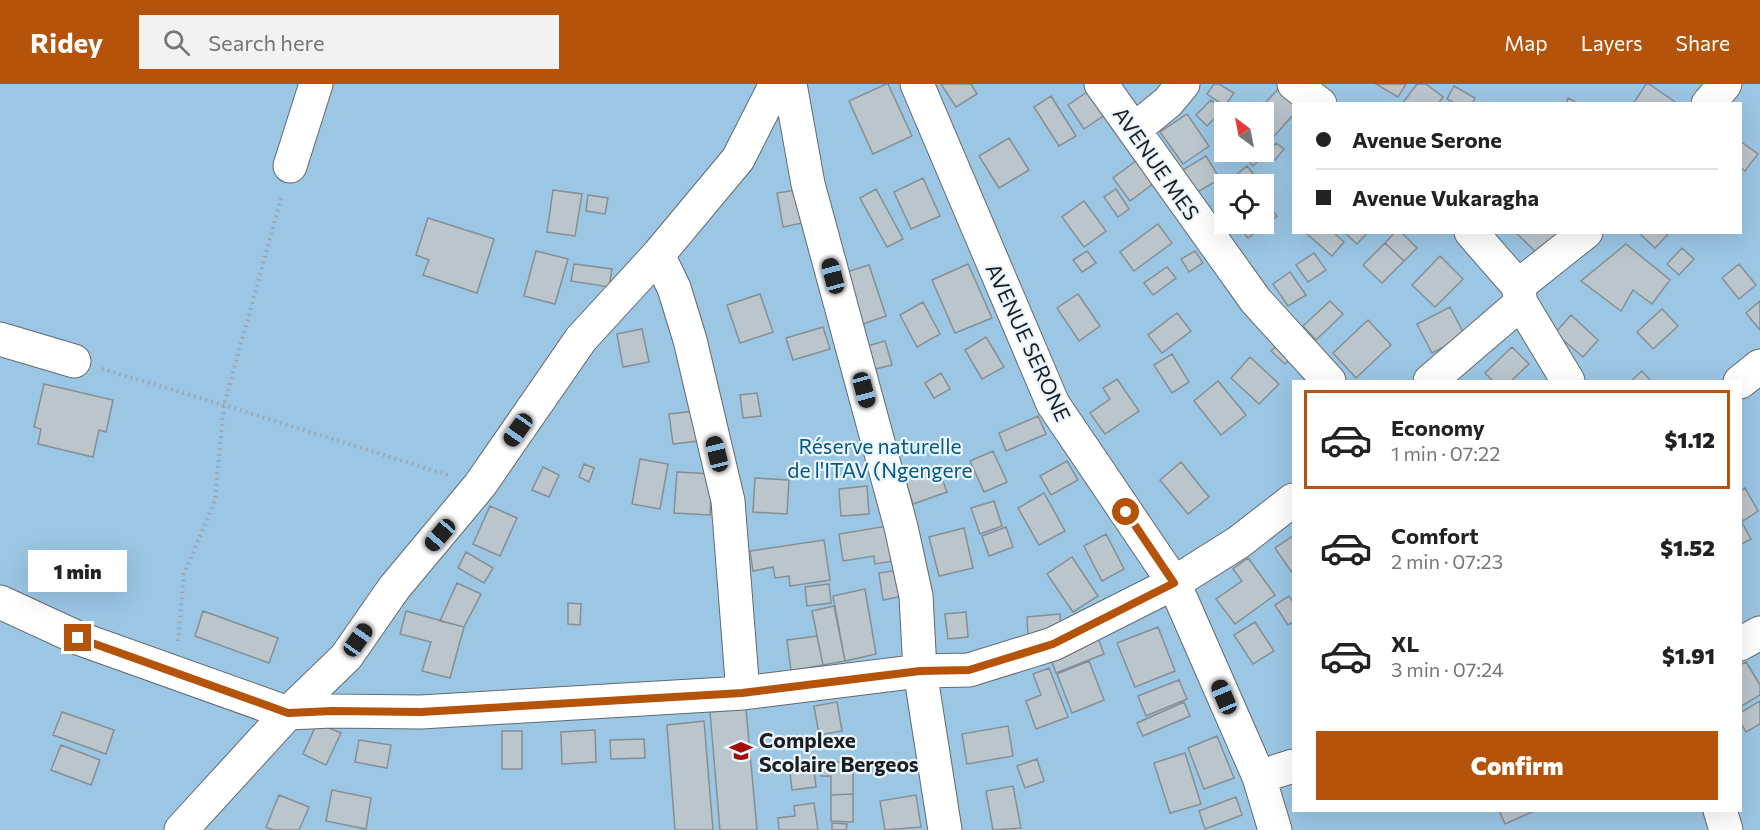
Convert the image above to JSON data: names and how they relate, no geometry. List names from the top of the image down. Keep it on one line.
{"streets":{"street":["AVENUE MES","AVENUE SERONE"]},"parks":["Réserve naturelle de l'ITAV (Ngengere"],"places":{"school or university":["Complexe Scolaire Bergeos"]},"north":"top left","page":{"header":"Ridey","search":"Search here","nav":["Map","Layers","Share"],"banner":["Avenue Serone","Avenue Vukaragha"],"list":[{"name":"Economy","note":"1 min · 07:22","value":"$1.12"},{"name":"Comfort","note":"2 min · 07:23","value":"$1.52"},{"name":"XL","note":"3 min · 07:24","value":"$1.91"}],"bubble":"1 min","buttons":"Confirm"}}
